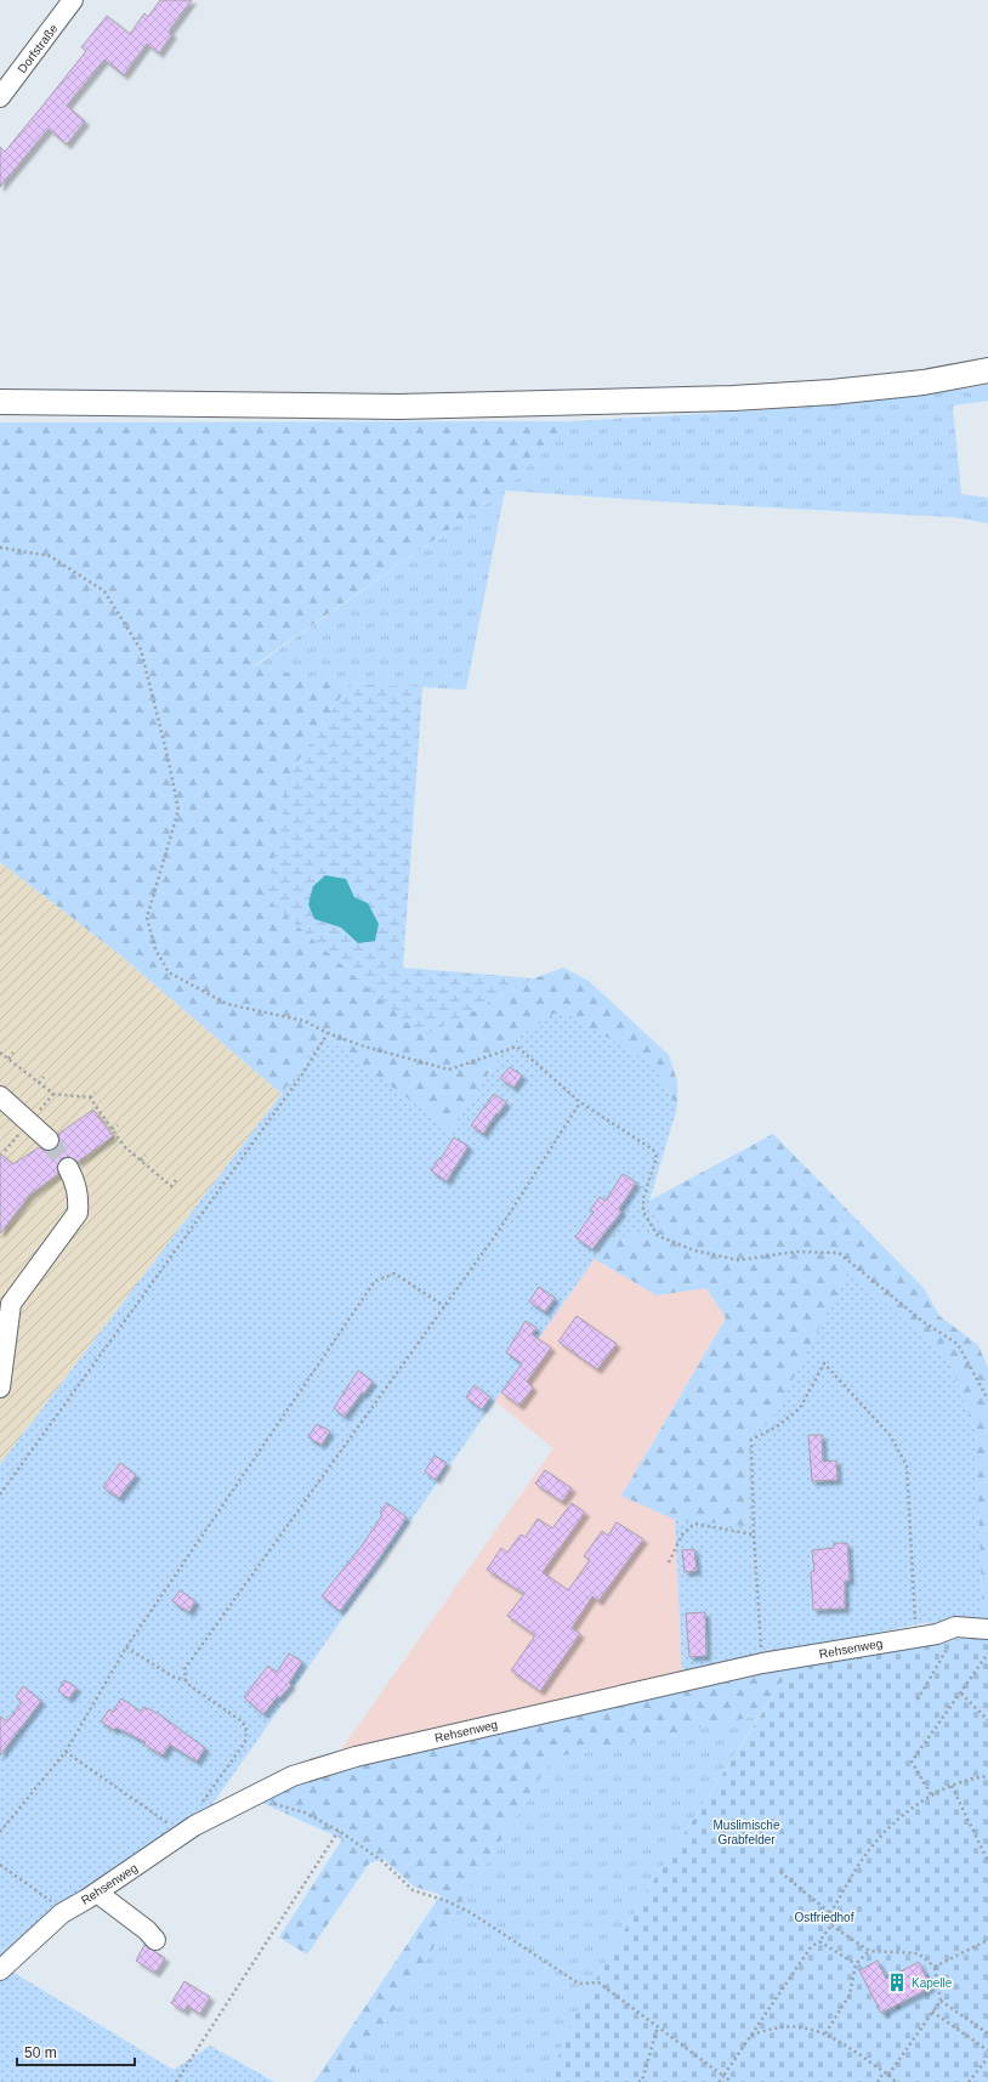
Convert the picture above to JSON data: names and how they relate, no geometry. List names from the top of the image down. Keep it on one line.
{"streets":{"street":["Dorfstraße","Rehsenweg"]},"parks":["Muslimische Grabfelder","Ostfriedhof"],"places":{"building":["Kapelle"]},"scale_bar":"50 m"}
